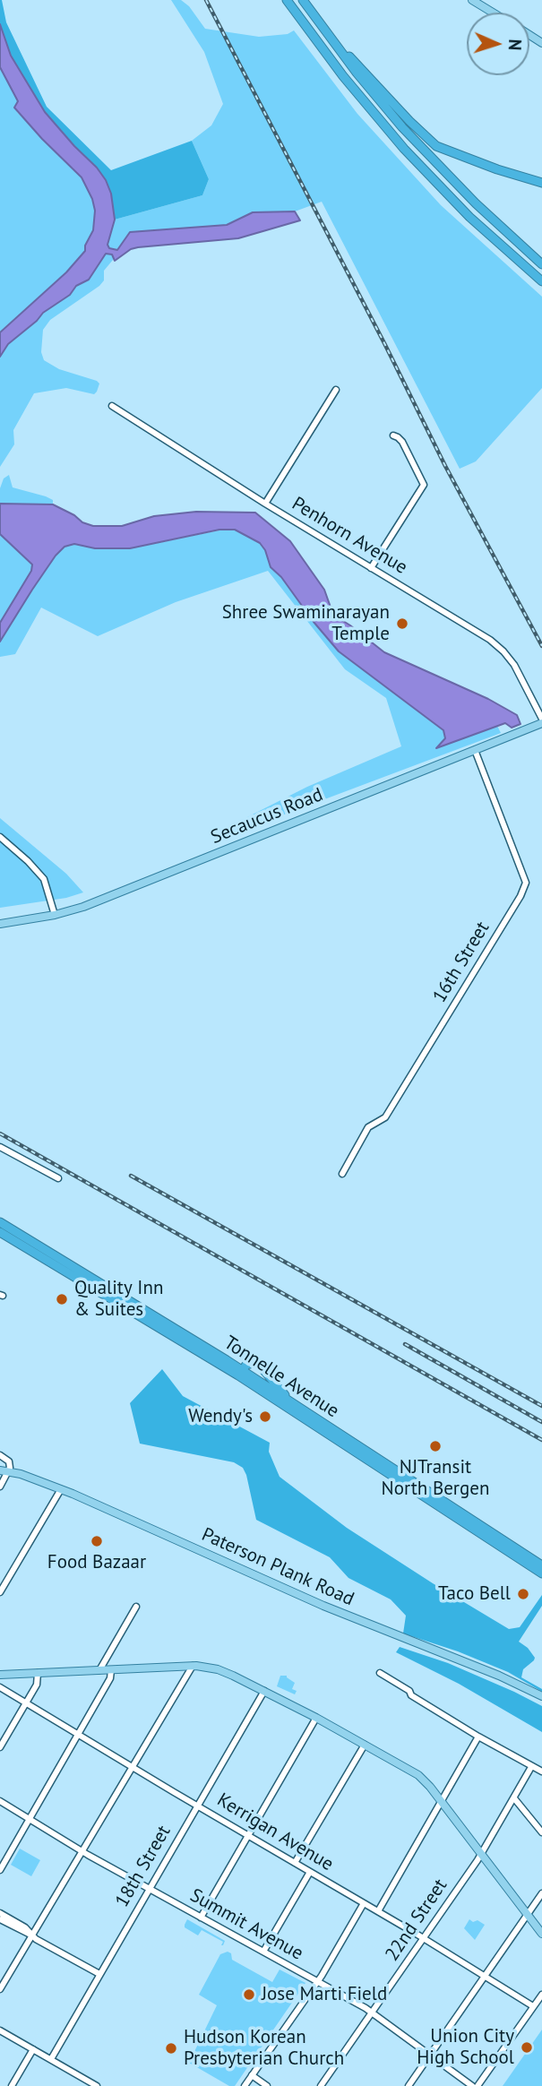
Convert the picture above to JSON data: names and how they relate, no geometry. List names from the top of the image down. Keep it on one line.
{"streets":{"highway":["Tonnelle Avenue"],"main road":["Secaucus Road","Paterson Plank Road"],"street":["Penhorn Avenue","16th Street","Kerrigan Avenue","18th Street","22nd Street","Summit Avenue"]},"crossings":[["Penhorn Avenue","Secaucus Road"],["Secaucus Road","16th Street"],["Kerrigan Avenue","18th Street"],["Kerrigan Avenue","22nd Street"],["18th Street","Summit Avenue"],["22nd Street","Summit Avenue"]],"places":["Shree Swaminarayan Temple","Quality Inn & Suites","Wendy's","NJTransit North Bergen","Food Bazaar","Taco Bell","Jose Marti Field","Union City High School","Hudson Korean Presbyterian Church"],"north":"right"}
